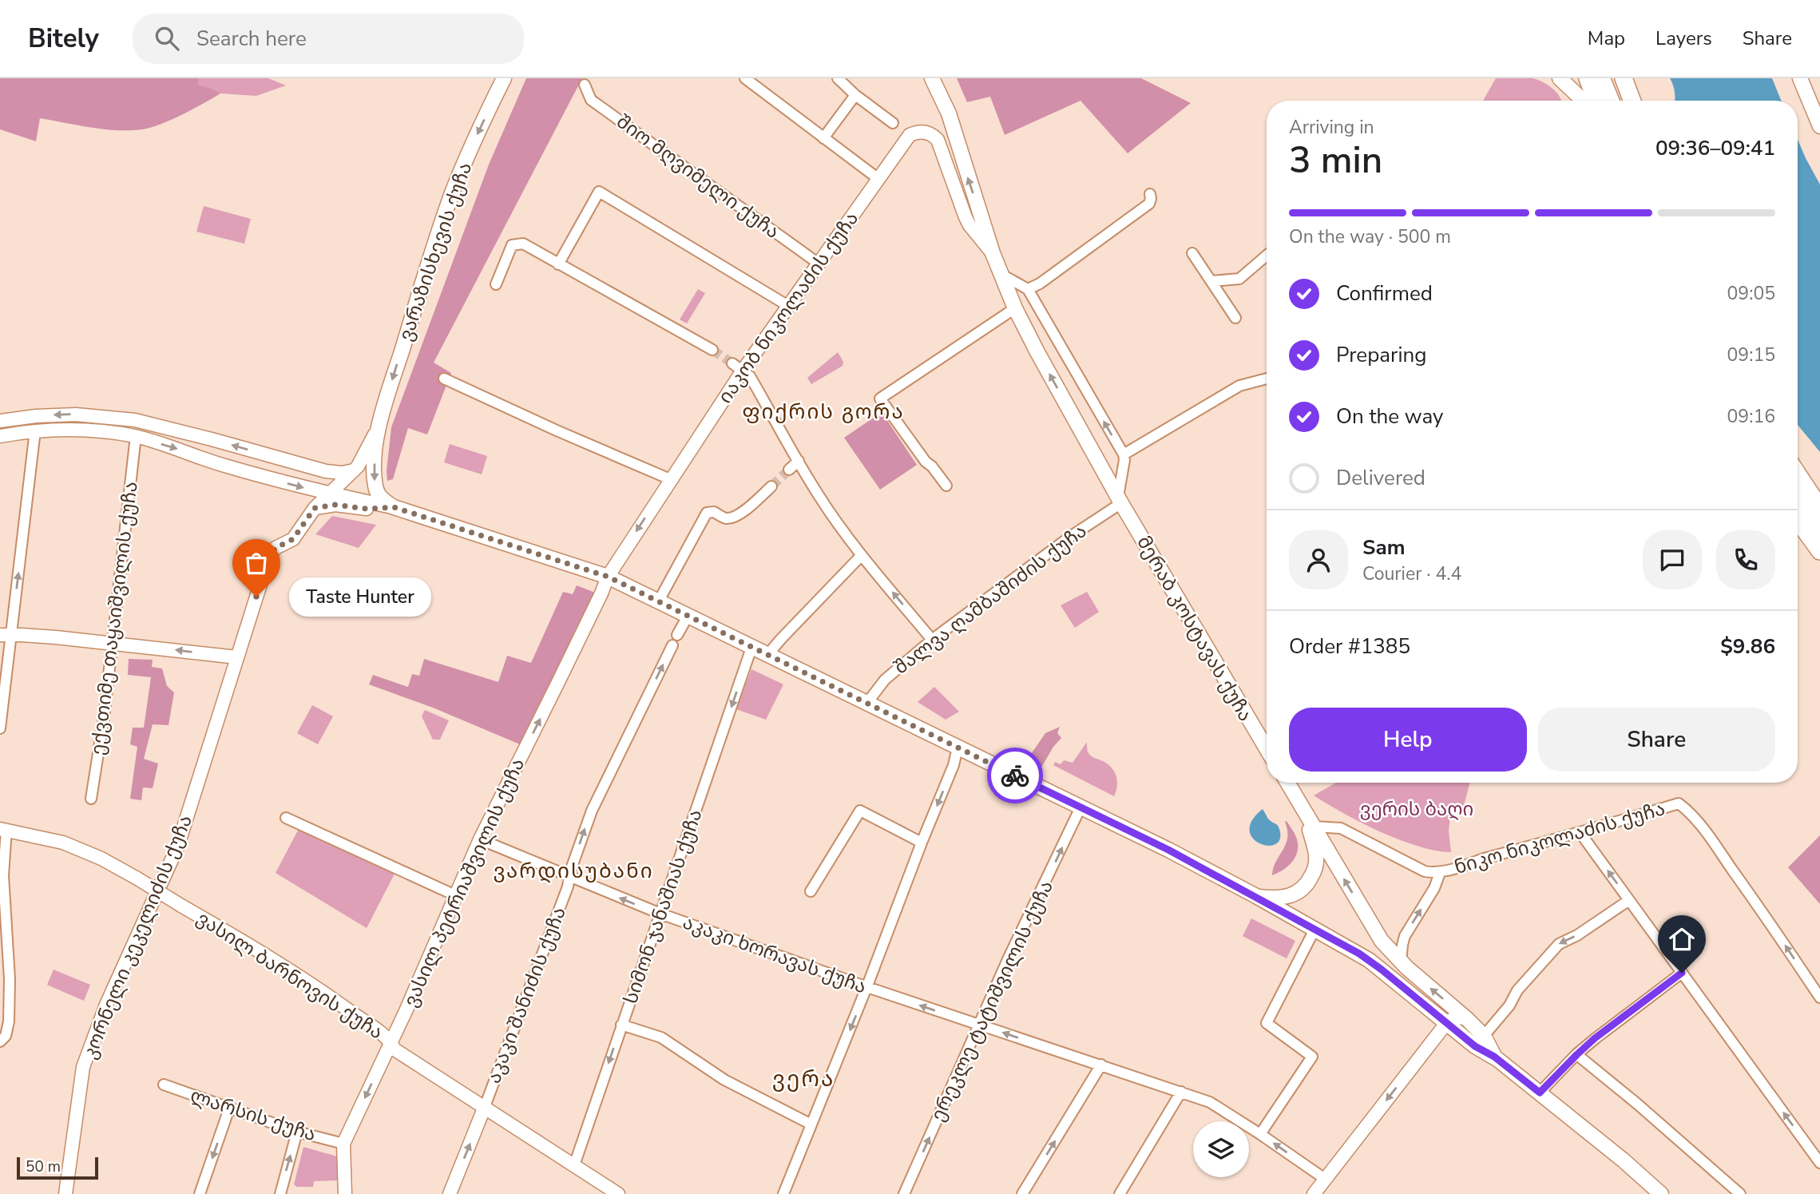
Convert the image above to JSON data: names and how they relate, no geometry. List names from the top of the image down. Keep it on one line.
{"streets":{"main road":["ვარაზისხევის ქუჩა","მერაბ კოსტავას ქუჩა"],"street":["შიო მღვიმელი ქუჩა","იაკობ ნიკოლაძის ქუჩა","შალვა ღამბაშიძის ქუჩა","ექვთიმე თაყაიშვილის ქუჩა","ნიკო ნიკოლაძის ქუჩა","ვასილ პეტრიაშვილის ქუჩა","სიმონ ჯანაშიას ქუჩა","კორნელი კეკელიძის ქუჩა","აკაკი ხორავას ქუჩა","ვასილ ბარნოვის ქუჩა","აკაკი შანიძის ქუჩა","ერეკლე ტატიშვილის ქუჩა","ლარსის ქუჩა"]},"crossings":[["შიო მღვიმელი ქუჩა","იაკობ ნიკოლაძის ქუჩა"],["ვარაზისხევის ქუჩა","კორნელი კეკელიძის ქუჩა"],["იაკობ ნიკოლაძის ქუჩა","მერაბ კოსტავას ქუჩა"],["იაკობ ნიკოლაძის ქუჩა","ვასილ პეტრიაშვილის ქუჩა"],["შალვა ღამბაშიძის ქუჩა","მერაბ კოსტავას ქუჩა"],["ვასილ პეტრიაშვილის ქუჩა","აკაკი ხორავას ქუჩა"],["ვასილ პეტრიაშვილის ქუჩა","ვასილ ბარნოვის ქუჩა"],["ვასილ პეტრიაშვილის ქუჩა","ლარსის ქუჩა"],["სიმონ ჯანაშიას ქუჩა","აკაკი ხორავას ქუჩა"],["სიმონ ჯანაშიას ქუჩა","ვასილ ბარნოვის ქუჩა"],["აკაკი ხორავას ქუჩა","აკაკი შანიძის ქუჩა"],["აკაკი ხორავას ქუჩა","ერეკლე ტატიშვილის ქუჩა"],["ვასილ ბარნოვის ქუჩა","აკაკი შანიძის ქუჩა"]],"one_way":["ვარაზისხევის ქუჩა","მერაბ კოსტავას ქუჩა","სიმონ ჯანაშიას ქუჩა","აკაკი ხორავას ქუჩა","აკაკი შანიძის ქუჩა","ერეკლე ტატიშვილის ქუჩა"],"districts":["ფიქრის გორა","ვარდისუბანი","ვერა"],"parks":["ვერის ბაღი"],"places":["Taste Hunter"],"scale_bar":"50 m","page":{"header":"Bitely","search":"Search here","nav":["Map","Layers","Share"],"heading":["3 min","Arriving in","09:36–09:41"],"panel":["Sam","Courier · 4.4","Order #1385","$9.86"],"bar":"On the way · 500 m","list":[["Confirmed","09:05"],["Preparing","09:15"],["On the way","09:16"],"Delivered"],"bubble":"Taste Hunter","buttons":["Help","Share"],"scale":"50 m"}}
